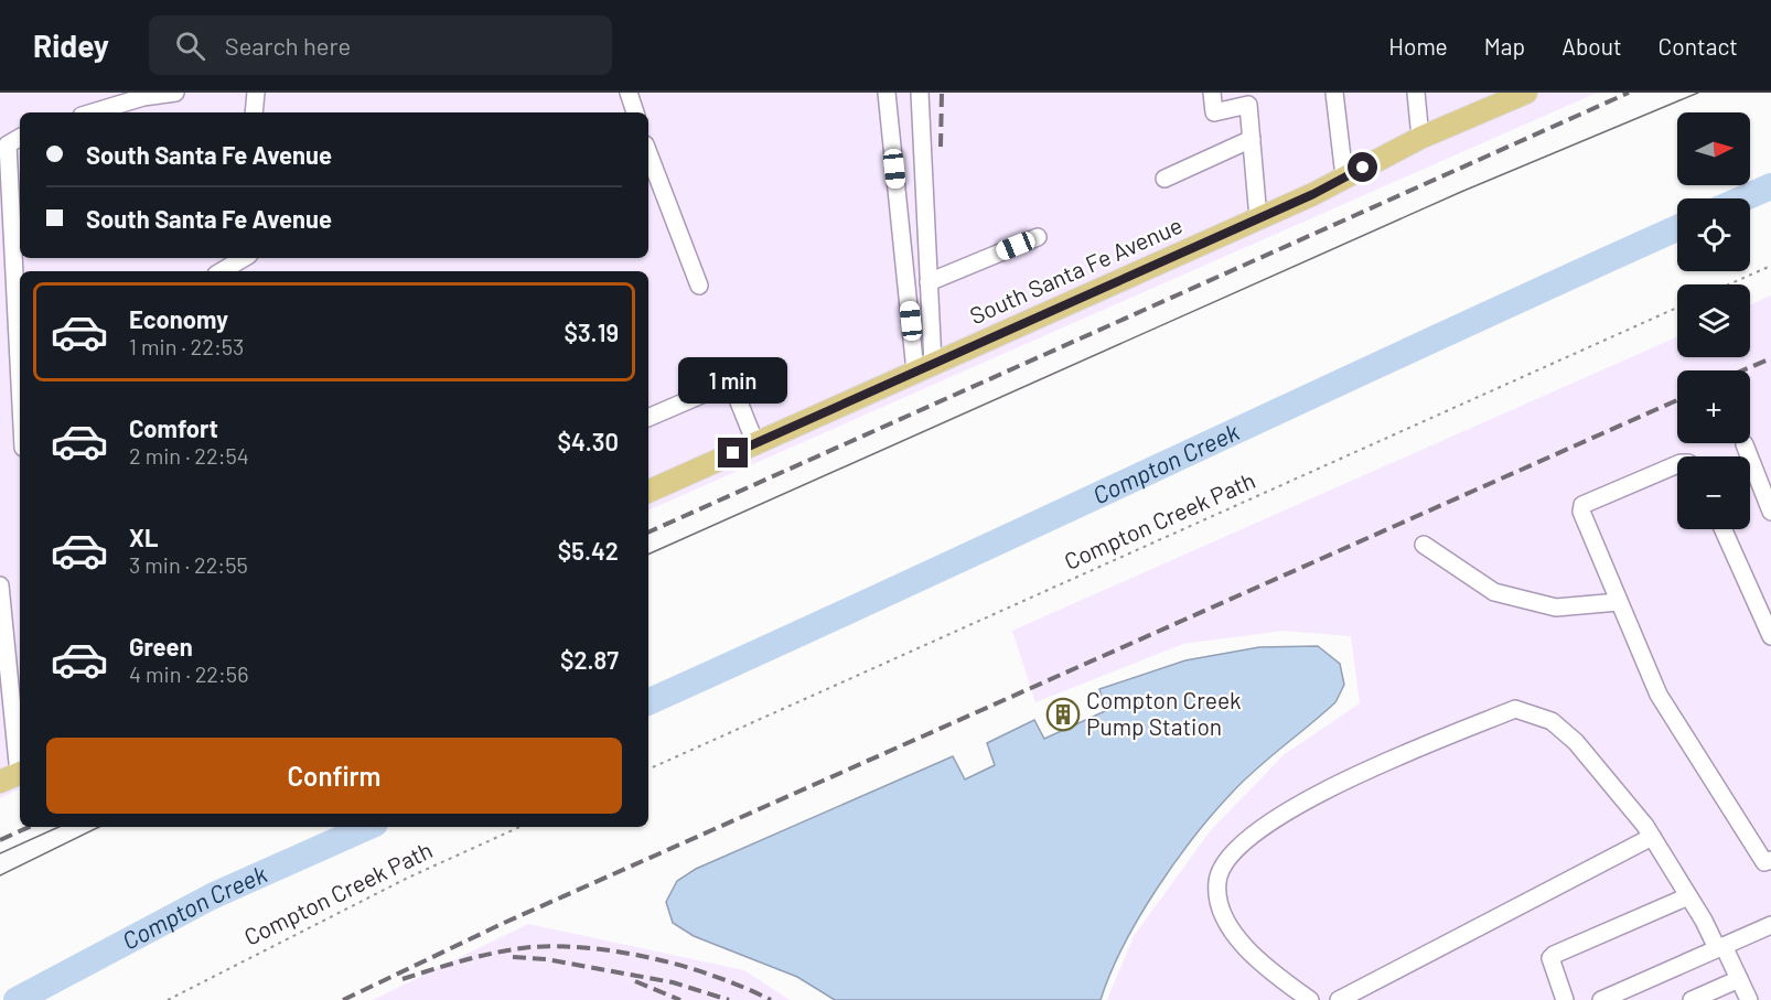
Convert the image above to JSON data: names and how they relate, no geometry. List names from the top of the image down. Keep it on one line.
{"streets":{"main road":["South Santa Fe Avenue"],"path":["Compton Creek Path"]},"water":["Compton Creek"],"places":{"building":["Compton Creek Pump Station"]},"north":"right","page":{"header":"Ridey","search":"Search here","nav":["Home","Map","About","Contact"],"map_buttons":["+","−"],"banner":["South Santa Fe Avenue","South Santa Fe Avenue"],"list":[{"name":"Economy","note":"1 min · 22:53","value":"$3.19"},{"name":"Comfort","note":"2 min · 22:54","value":"$4.30"},{"name":"XL","note":"3 min · 22:55","value":"$5.42"},{"name":"Green","note":"4 min · 22:56","value":"$2.87"}],"bubble":"1 min","buttons":"Confirm"}}
